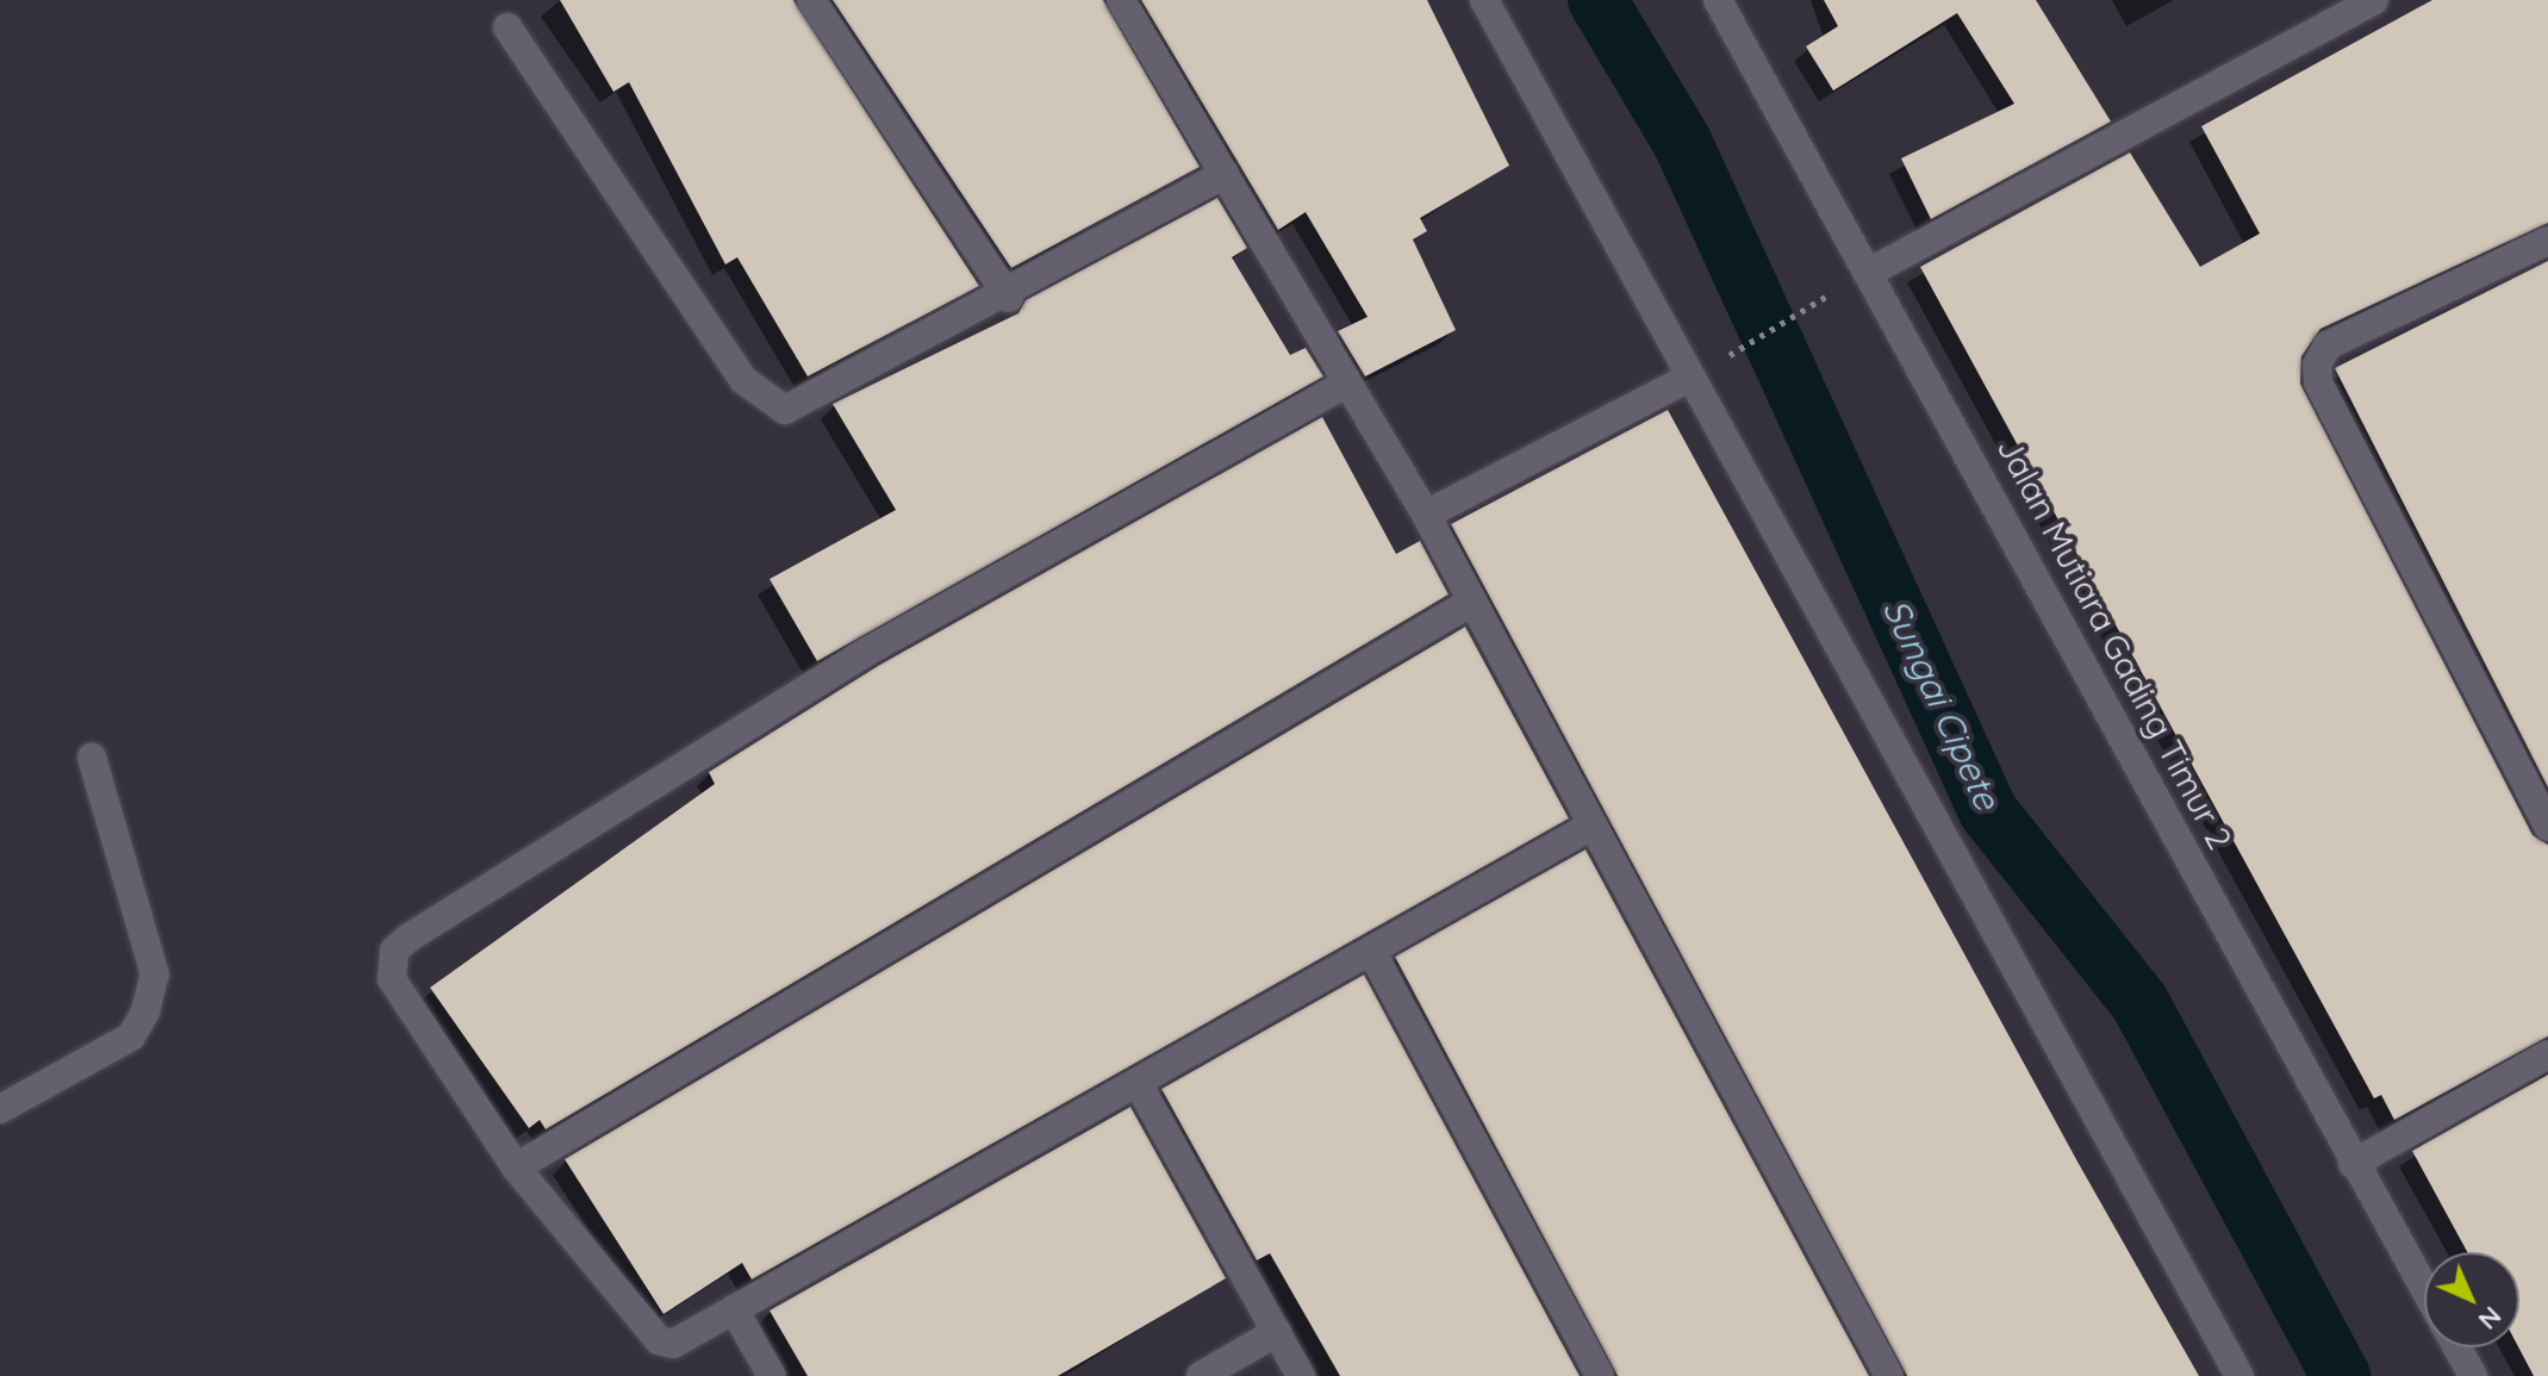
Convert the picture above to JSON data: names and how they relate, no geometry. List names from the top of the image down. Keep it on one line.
{"streets":{"street":["Jalan Mutiara Gading Timur 2"]},"water":["Sungai Cipete"],"north":"bottom right"}
